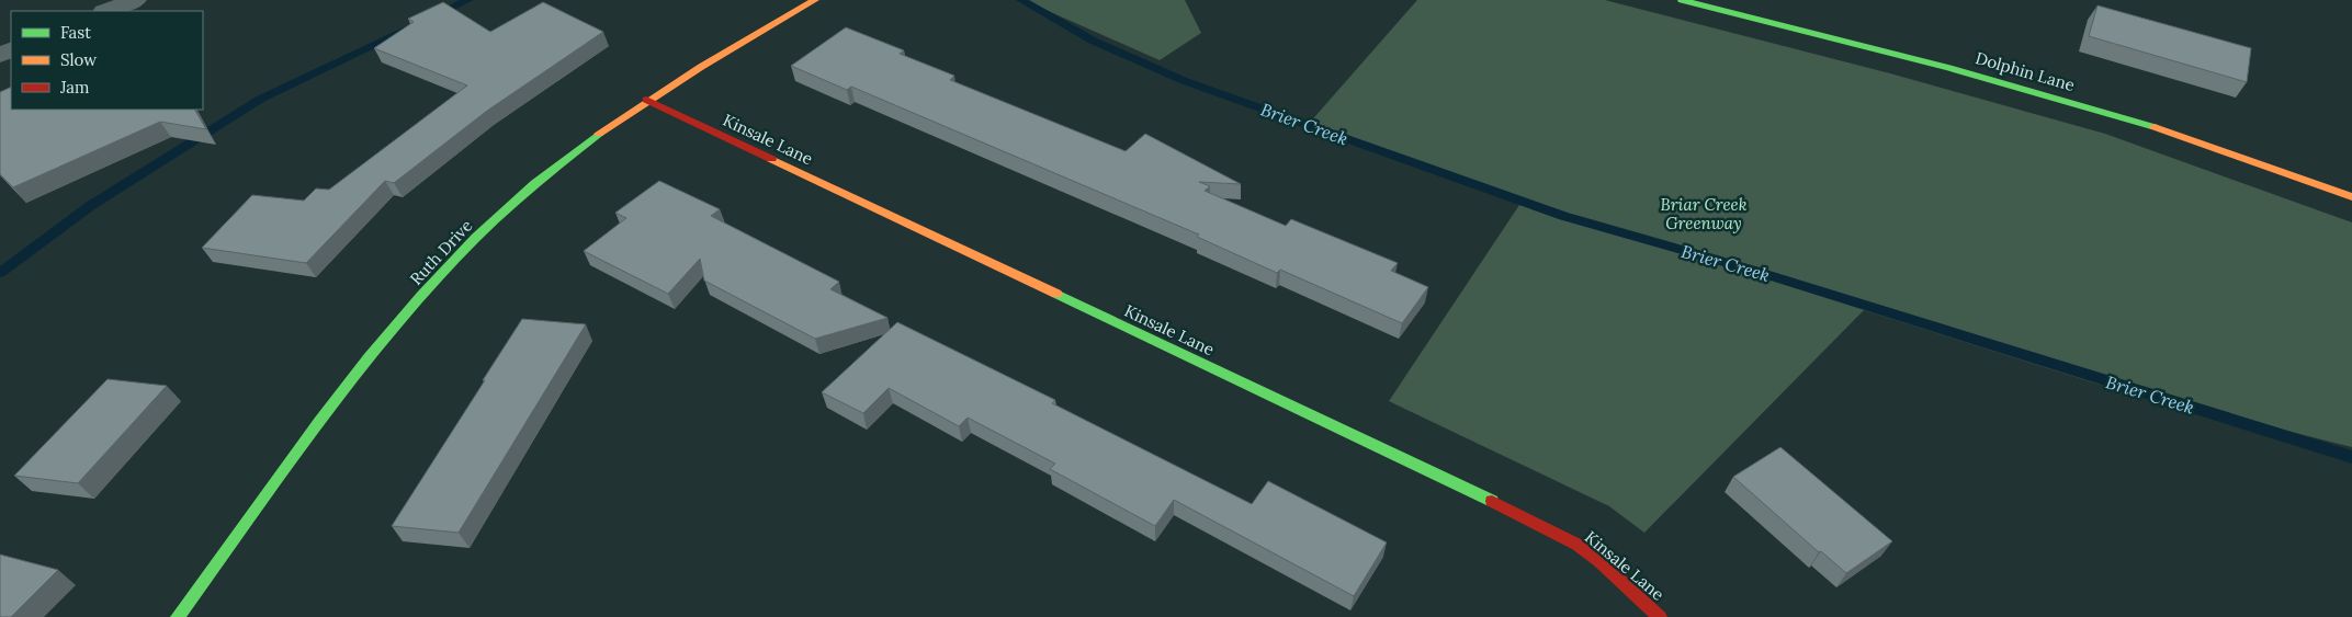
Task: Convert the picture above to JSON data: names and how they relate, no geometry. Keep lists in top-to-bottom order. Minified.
{"streets":{"street":["Dolphin Lane","Kinsale Lane","Ruth Drive"]},"crossings":[["Kinsale Lane","Ruth Drive"]],"water":["Brier Creek"],"parks":["Briar Creek Greenway"],"legend":["Fast","Slow","Jam"]}
